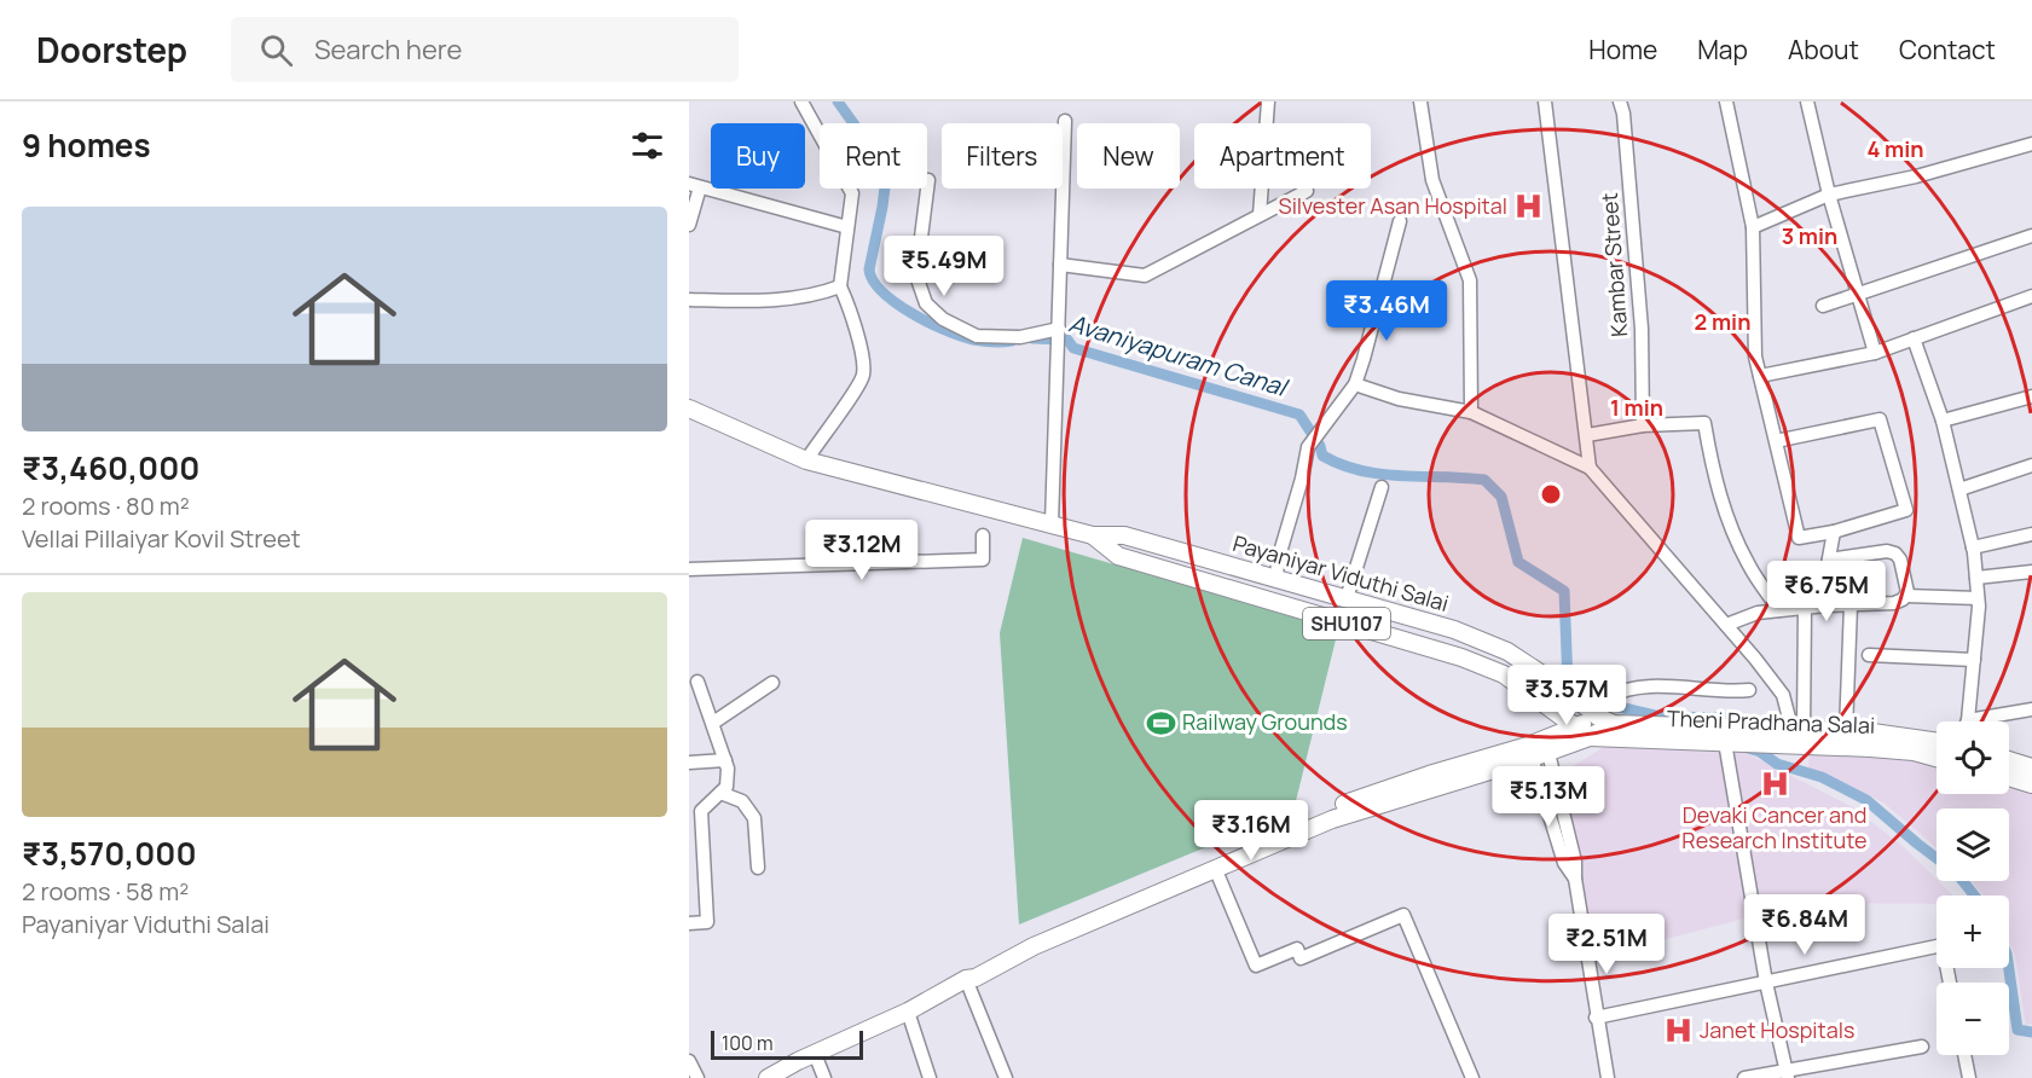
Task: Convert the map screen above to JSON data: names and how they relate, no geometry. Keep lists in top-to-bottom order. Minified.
{"streets":{"main road":["Payaniyar Viduthi Salai","SHU107","Theni Pradhana Salai"],"street":["Kambar Street"]},"crossings":[["Payaniyar Viduthi Salai","Theni Pradhana Salai"]],"water":["Avaniyapuram Canal"],"places":{"hospital":["Silvester Asan Hospital","Devaki Cancer and Research Institute","Janet Hospitals"],"sports":["Railway Grounds"]},"scale_bar":"100 m","page":{"header":"Doorstep","search":"Search here","nav":["Home","Map","About","Contact"],"heading":"9 homes","chip":["Buy","Rent","Filters","New","Apartment"],"list":[{"name":"₹3,460,000","note":"2 rooms · 80 m² · Vellai Pillaiyar Kovil Street"},{"name":"₹3,570,000","note":"2 rooms · 58 m² · Payaniyar Viduthi Salai"}],"price":["₹5.49M","₹3.46M","₹3.12M","₹6.75M","₹3.57M","₹5.13M","₹3.16M","₹6.84M","₹2.51M"],"map_buttons":["+","−"],"scale":"100 m"},"rings":["4 min","3 min","2 min","1 min"]}
